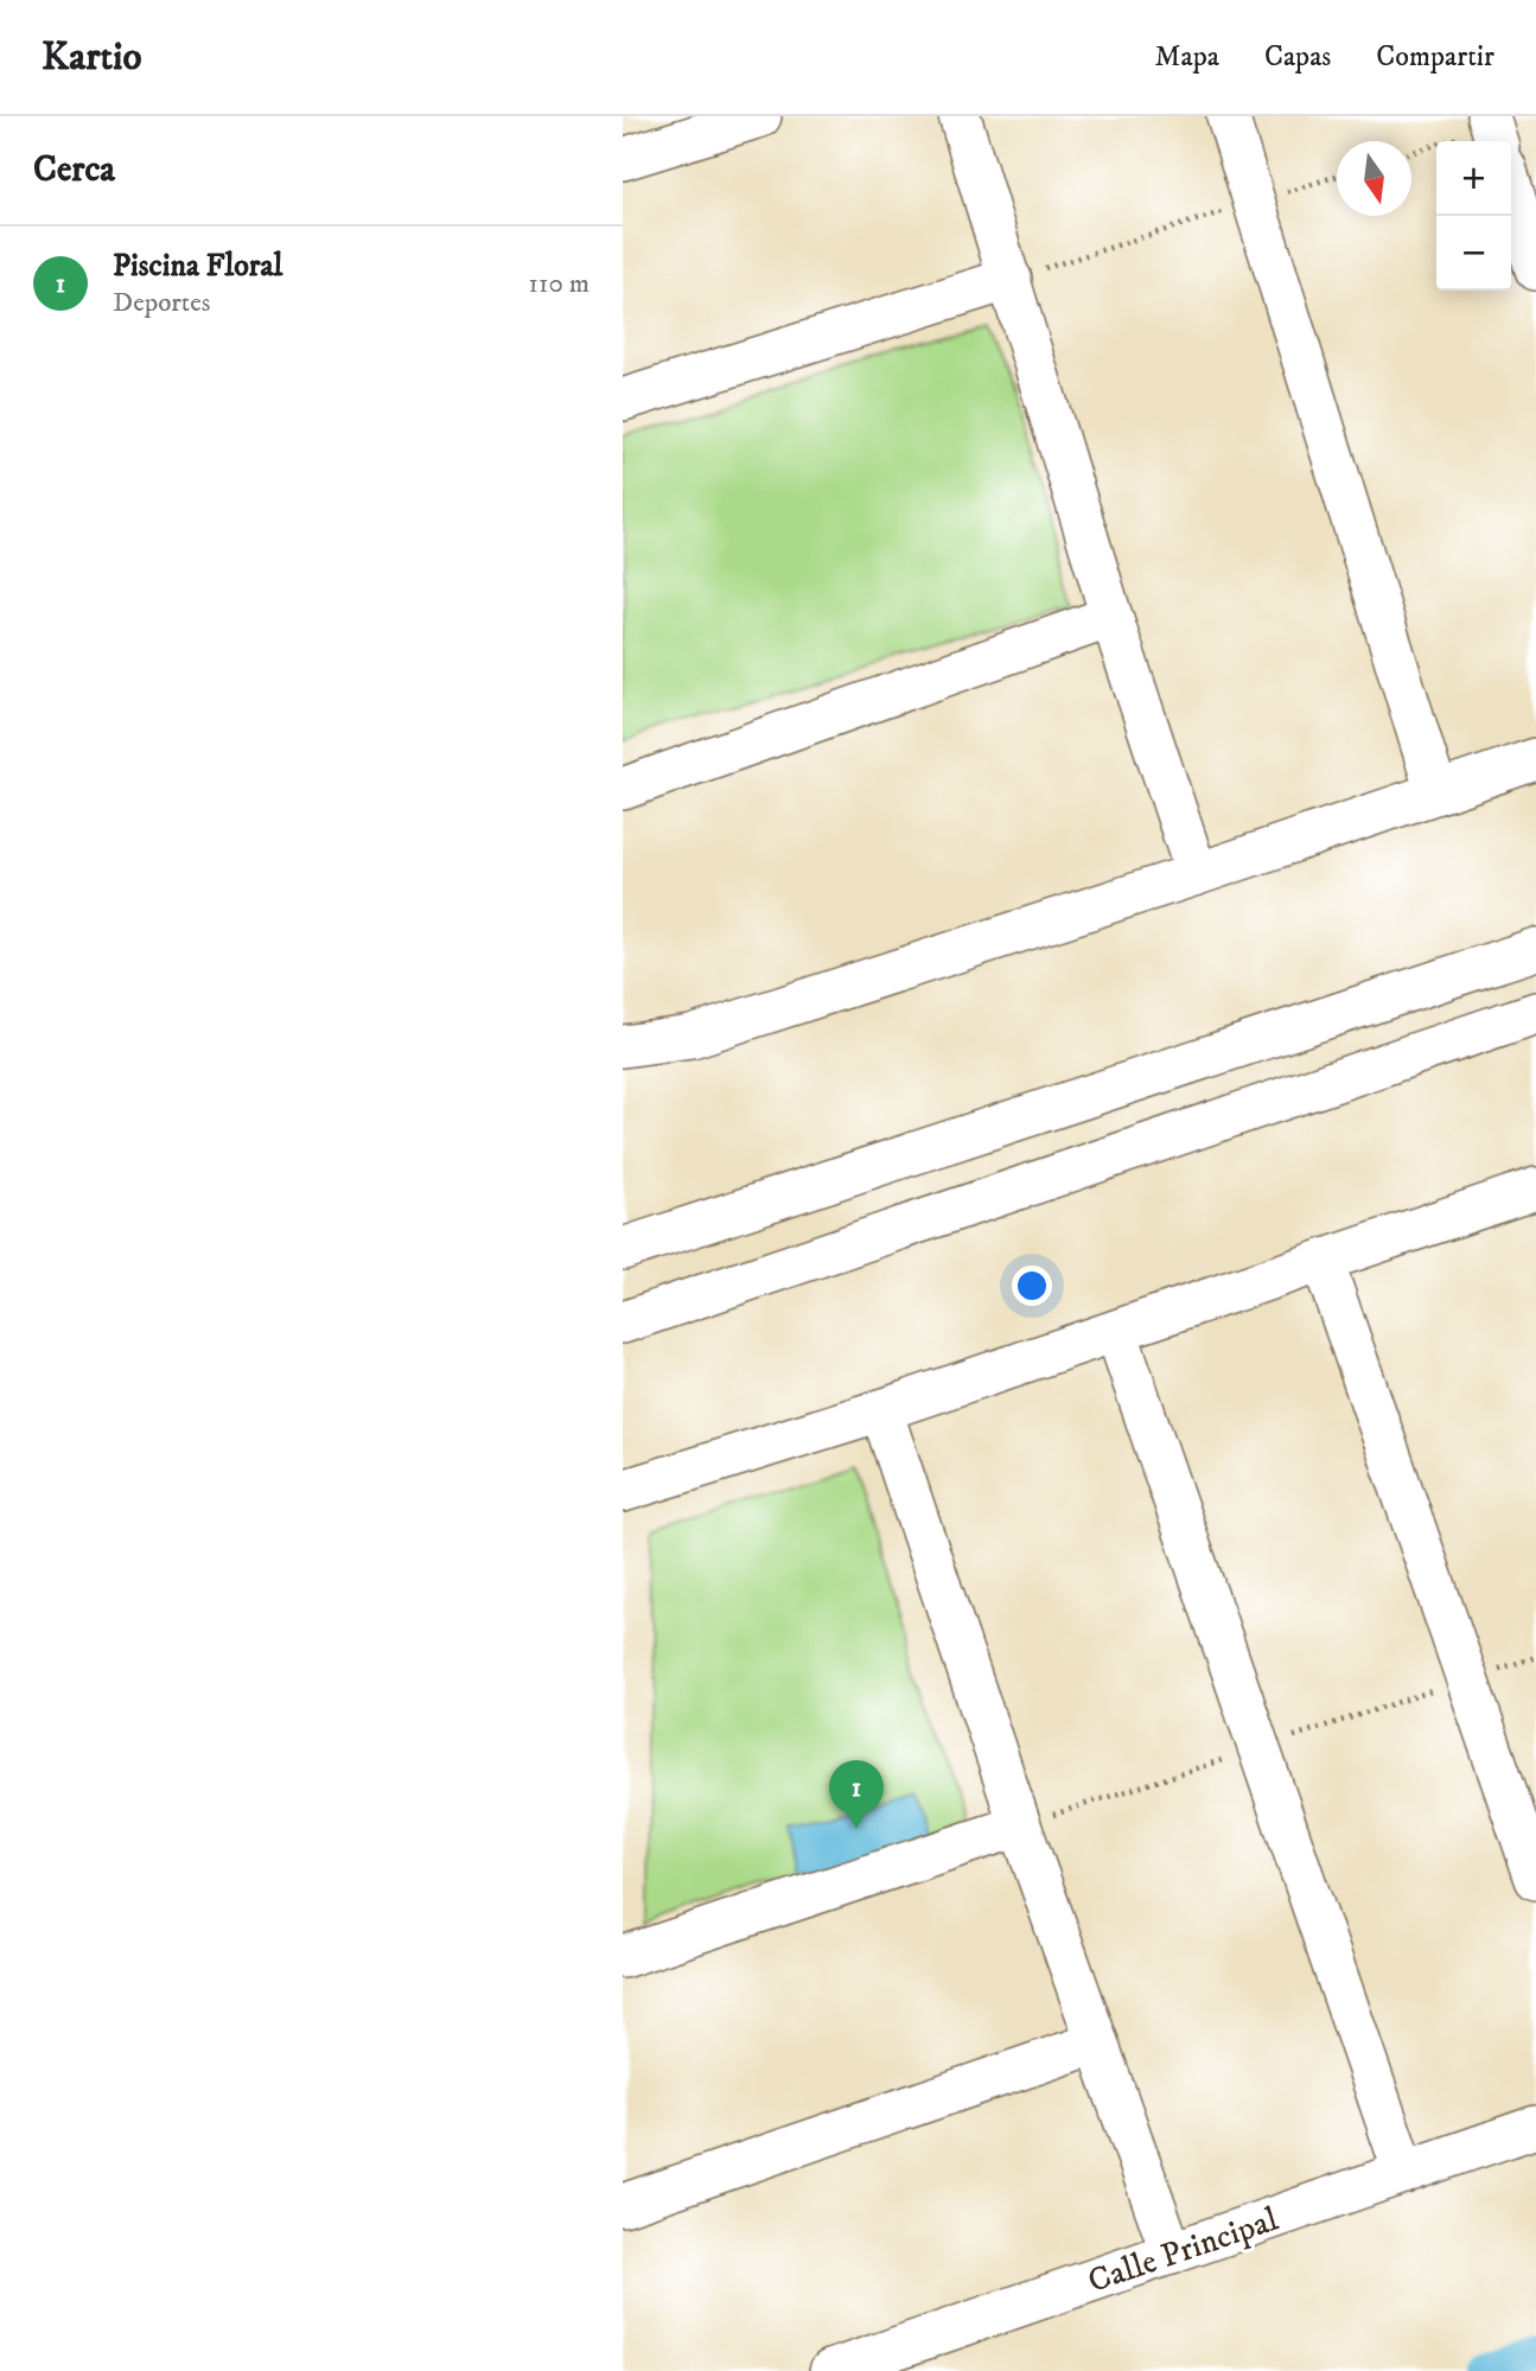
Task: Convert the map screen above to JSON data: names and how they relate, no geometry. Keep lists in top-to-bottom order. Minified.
{"streets":{"street":["Calle Principal"]},"north":"bottom","page":{"header":"Kartio","nav":["Mapa","Capas","Compartir"],"heading":"Cerca","map_buttons":["+","−"],"list":[{"mark":"1","name":"Piscina Floral","note":"Deportes","value":"110 m"}],"pins":"1"}}
